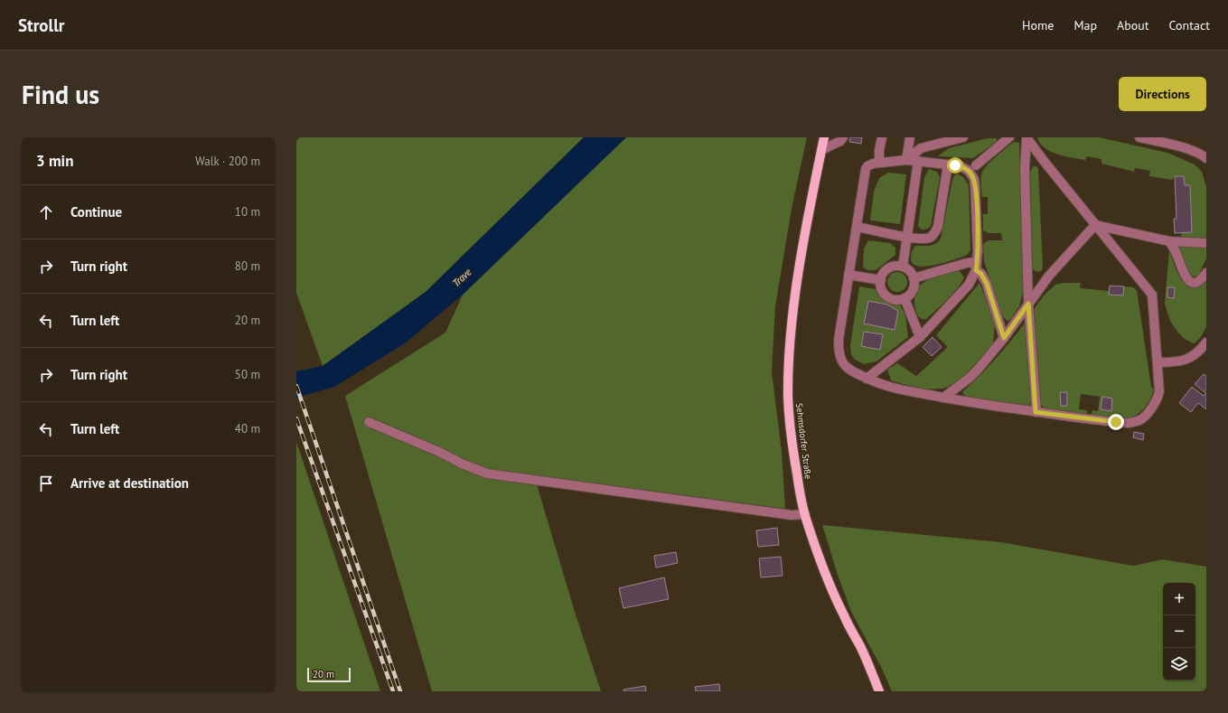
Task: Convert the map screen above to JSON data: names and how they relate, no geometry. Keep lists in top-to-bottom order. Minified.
{"streets":{"main road":["Sehmsdorfer Straße"]},"water":["Trave"],"scale_bar":"20 m","page":{"header":"Strollr","nav":["Home","Map","About","Contact"],"buttons":"Directions","title":"Find us","heading":["3 min","Walk · 200 m"],"list":[["Continue","10 m"],["Turn right","80 m"],["Turn left","20 m"],["Turn right","50 m"],["Turn left","40 m"],"Arrive at destination"],"map_buttons":["+","−"],"scale":"20 m"}}
